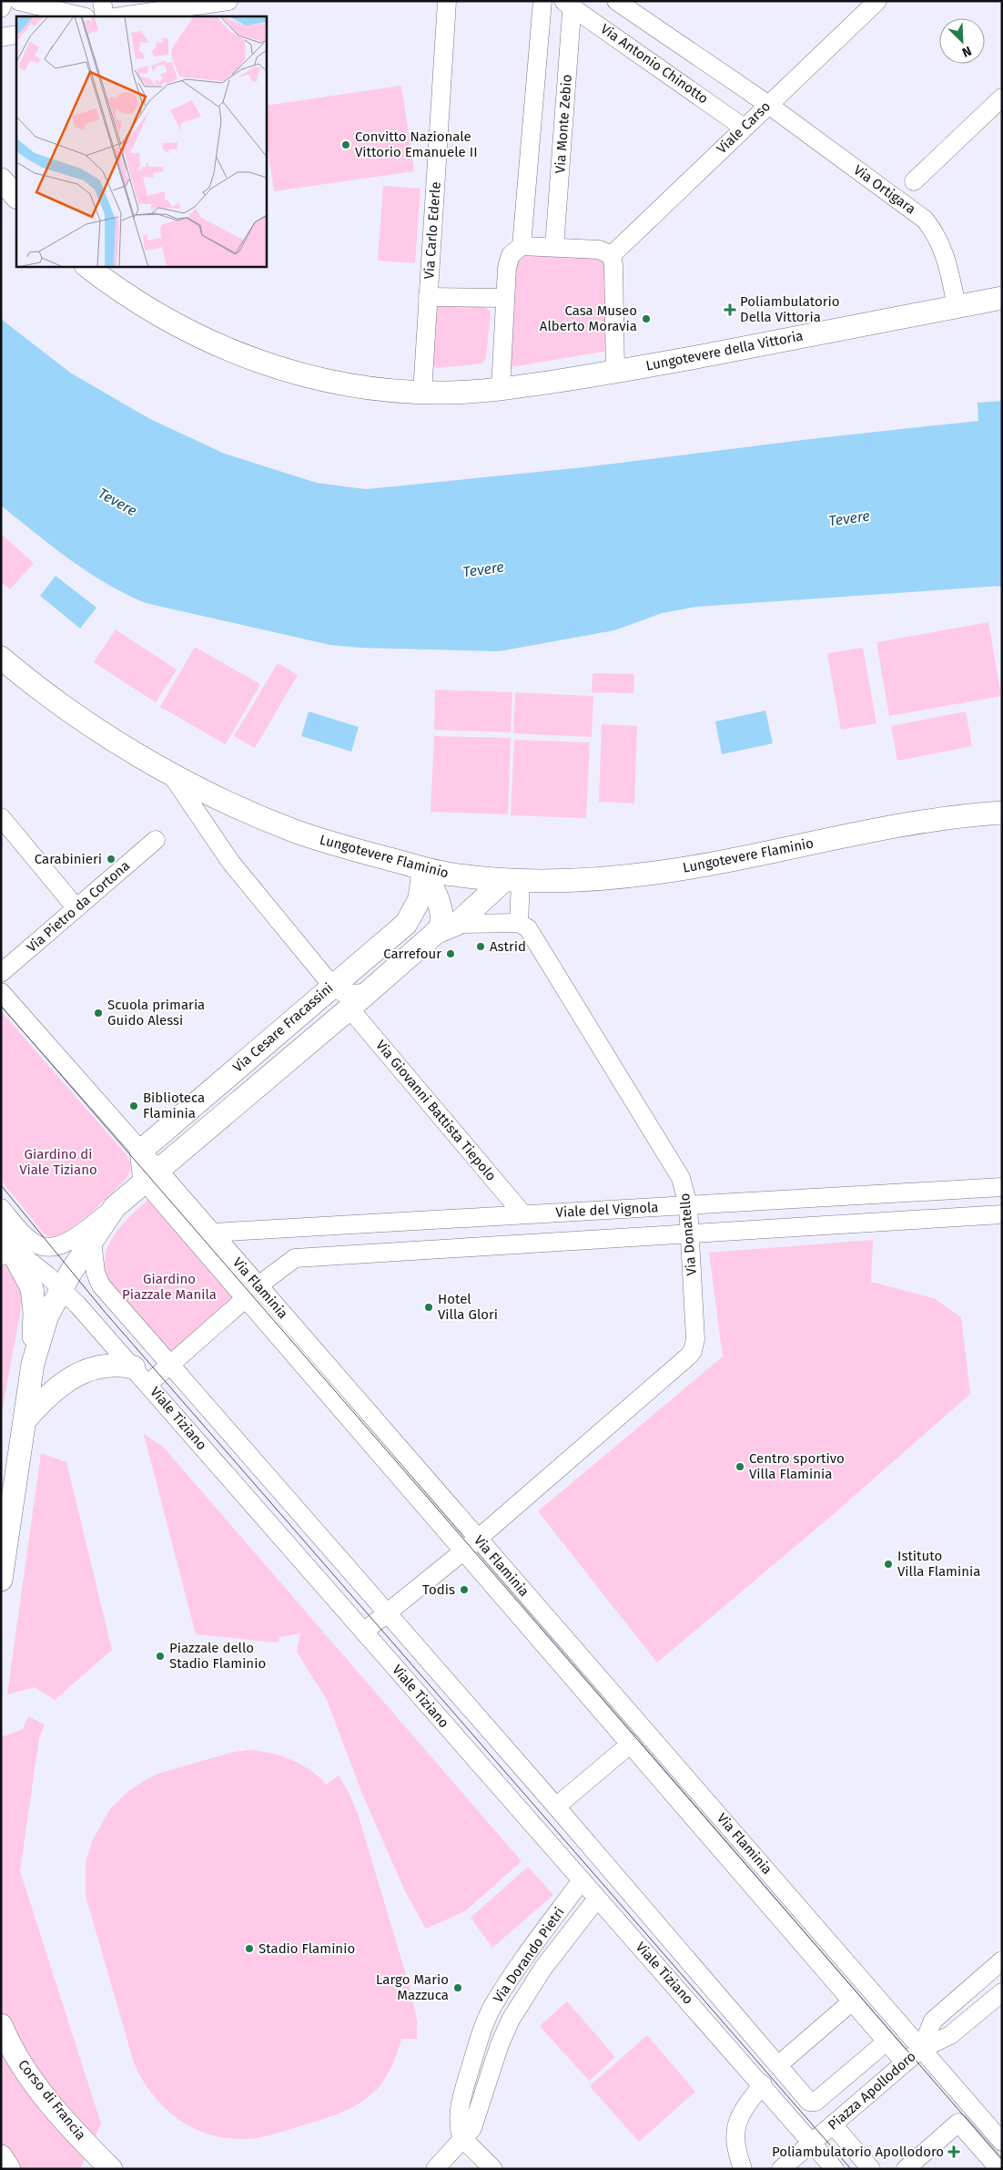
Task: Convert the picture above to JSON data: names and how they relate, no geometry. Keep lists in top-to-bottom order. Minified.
{"streets":{"main road":["Lungotevere della Vittoria","Lungotevere Flaminio","Via Cesare Fracassini","Corso di Francia"],"street":["Via Antonio Chinotto","Via Monte Zebio","Viale Carso","Via Ortigara","Via Carlo Ederle","Via Pietro da Cortona","Via Giovanni Battista Tiepolo","Viale del Vignola","Via Donatello","Via Flaminia","Viale Tiziano","Via Dorando Pietri","Piazza Apollodoro"]},"crossings":[["Via Antonio Chinotto","Via Monte Zebio"],["Via Antonio Chinotto","Viale Carso"],["Viale Carso","Via Ortigara"],["Via Ortigara","Lungotevere della Vittoria"],["Via Carlo Ederle","Lungotevere della Vittoria"],["Lungotevere Flaminio","Via Cesare Fracassini"],["Via Cesare Fracassini","Via Giovanni Battista Tiepolo"],["Via Cesare Fracassini","Via Flaminia"],["Via Cesare Fracassini","Viale Tiziano"],["Via Giovanni Battista Tiepolo","Viale del Vignola"],["Viale del Vignola","Via Donatello"],["Viale del Vignola","Via Flaminia"],["Via Donatello","Via Flaminia"],["Via Flaminia","Viale Tiziano"],["Via Flaminia","Piazza Apollodoro"],["Viale Tiziano","Via Dorando Pietri"],["Viale Tiziano","Piazza Apollodoro"]],"water":["Tevere"],"parks":["Giardino di Viale Tiziano","Giardino Piazzale Manila"],"places":{"other":["Convitto Nazionale Vittorio Emanuele II","Casa Museo Alberto Moravia","Carabinieri","Astrid","Carrefour","Scuola primaria Guido Alessi","Biblioteca Flaminia","Hotel Villa Glori","Centro sportivo Villa Flaminia","Istituto Villa Flaminia","Todis","Piazzale dello Stadio Flaminio","Stadio Flaminio","Largo Mario Mazzuca"],"health":["Poliambulatorio Della Vittoria","Poliambulatorio Apollodoro"]},"north":"bottom right"}
